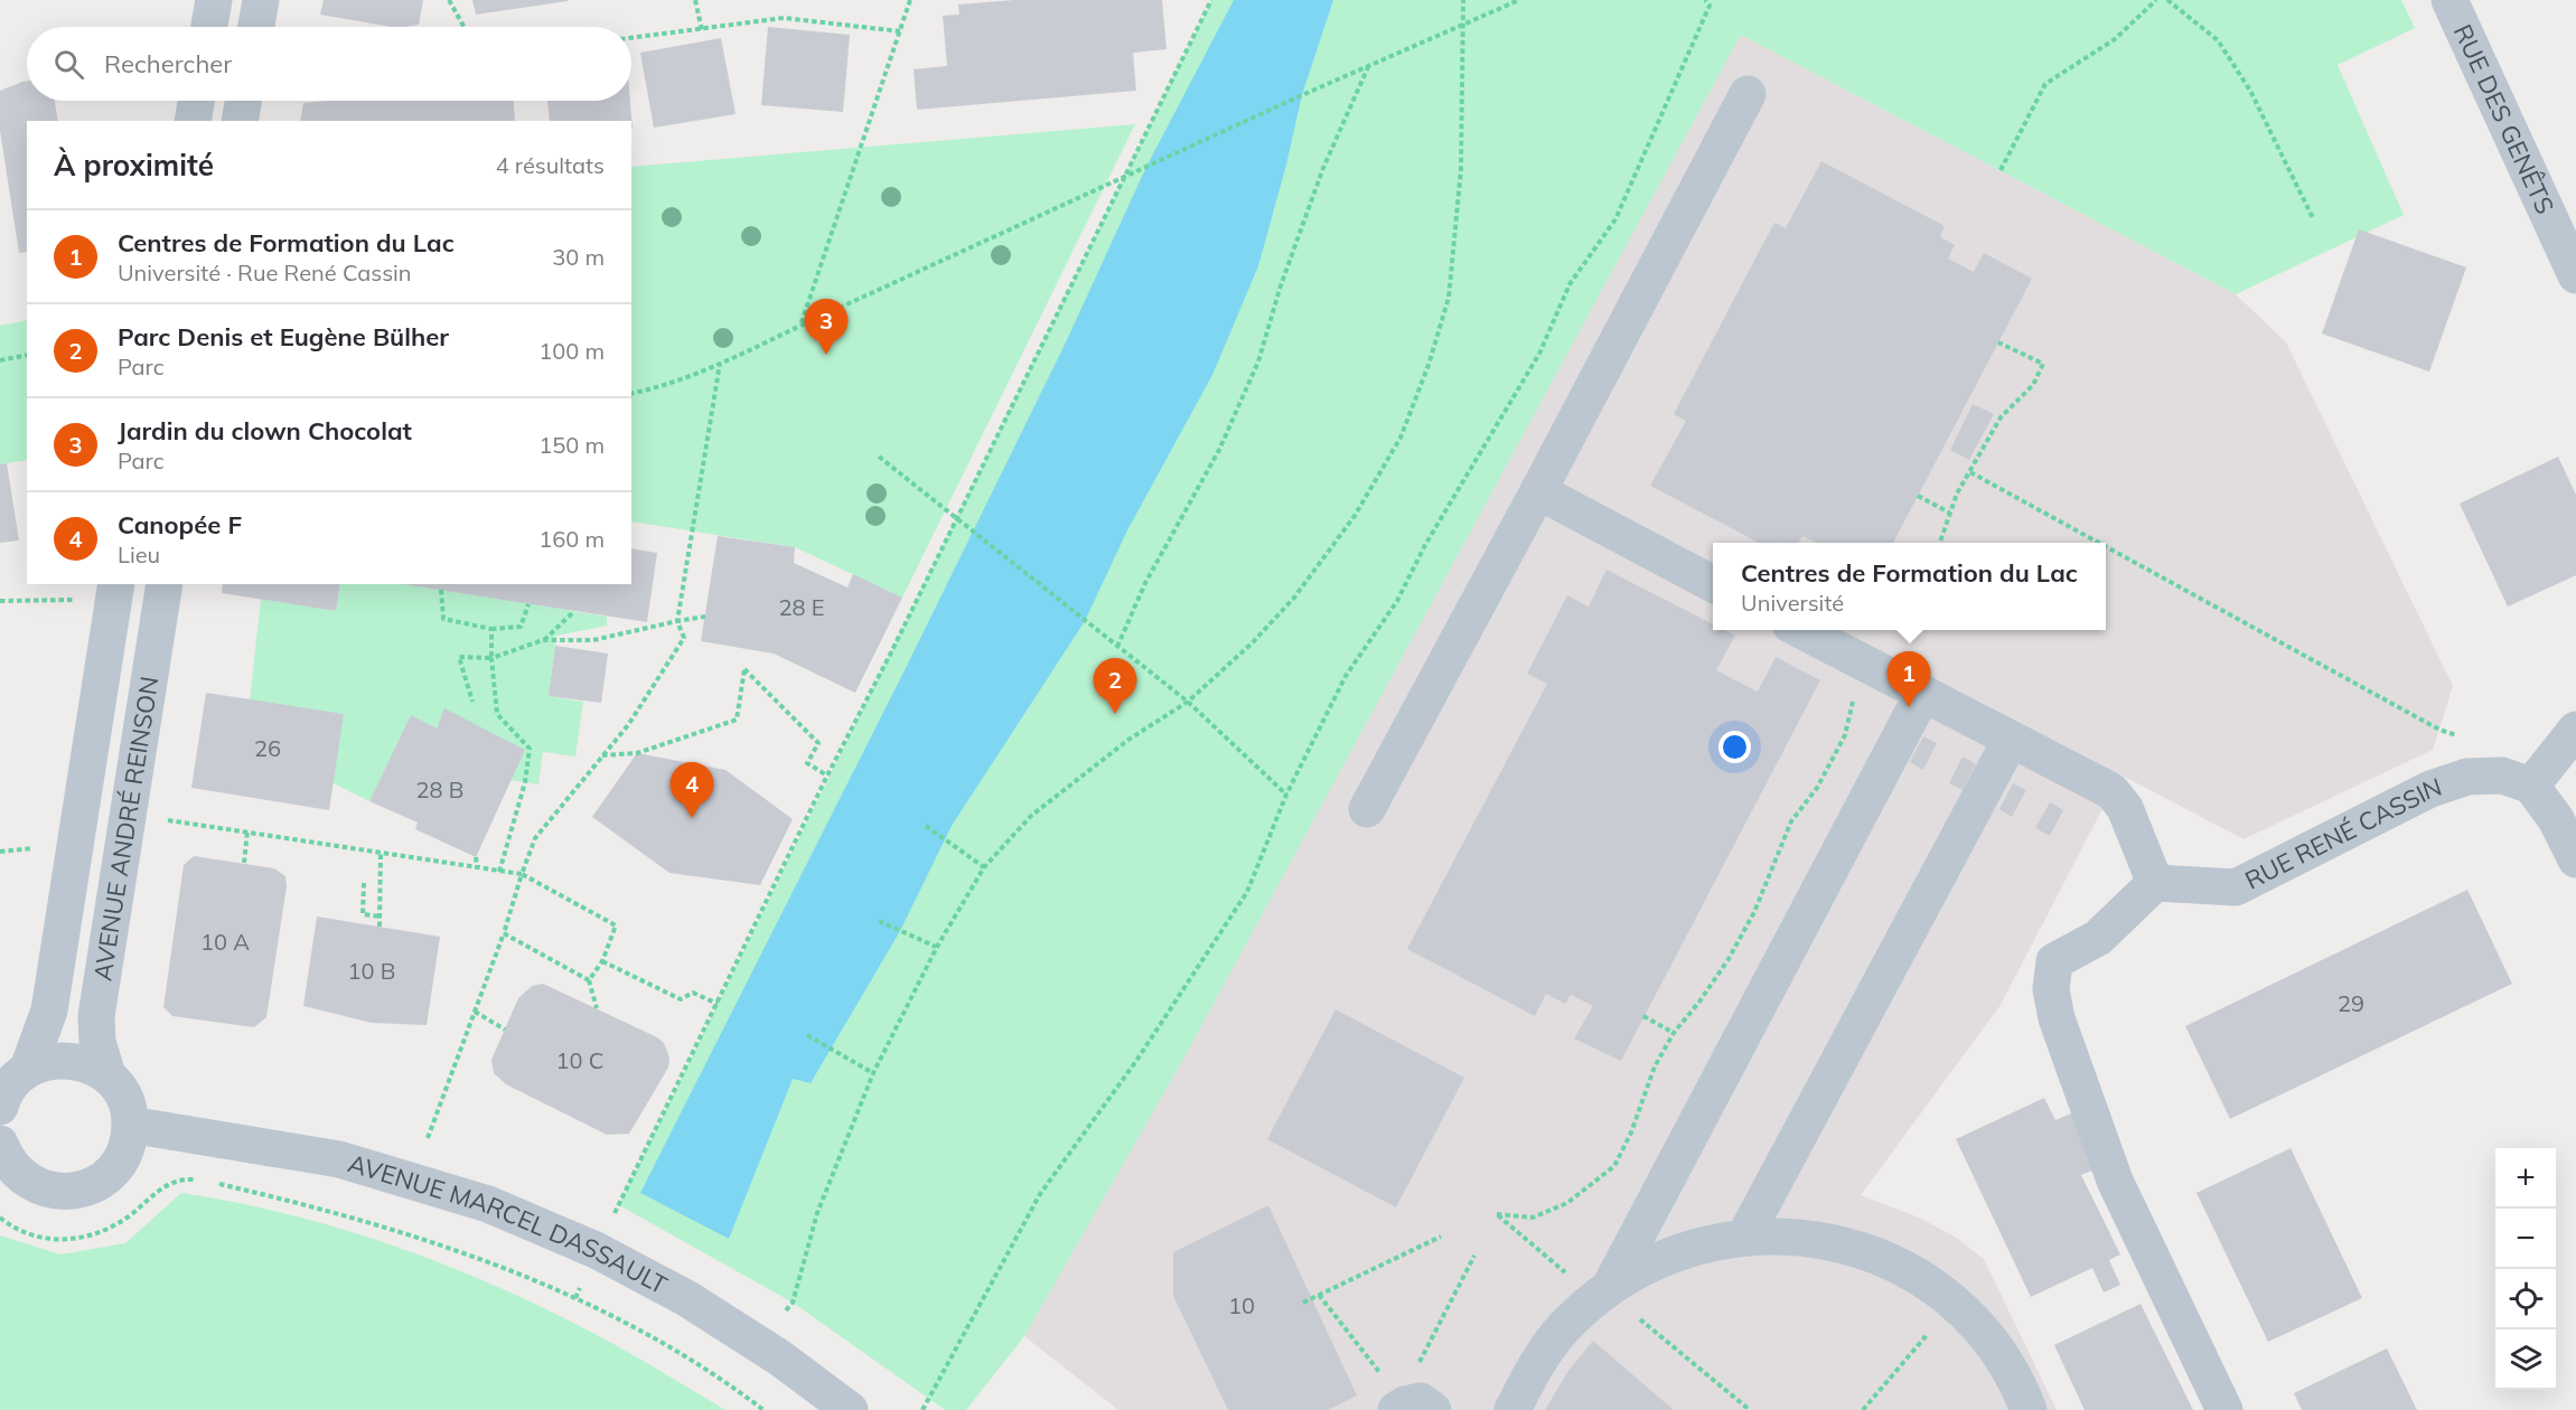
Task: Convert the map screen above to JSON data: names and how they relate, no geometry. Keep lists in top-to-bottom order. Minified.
{"streets":{"street":["RUE DES GENÊTS","AVENUE ANDRÉ REINSON","RUE RENÉ CASSIN","AVENUE MARCEL DASSAULT"]},"crossings":[["AVENUE ANDRÉ REINSON","AVENUE MARCEL DASSAULT"]],"house_numbers":["28 E","26","28 B","10 A","10 B","29","10 C","10"],"page":{"search":"Rechercher","heading":["À proximité","4 résultats"],"list":[{"mark":"1","name":"Centres de Formation du Lac","note":"Université · Rue René Cassin","value":"30 m"},{"mark":"2","name":"Parc Denis et Eugène Bülher","note":"Parc","value":"100 m"},{"mark":"3","name":"Jardin du clown Chocolat","note":"Parc","value":"150 m"},{"mark":"4","name":"Canopée F","note":"Lieu","value":"160 m"}],"pins":["3","1","2","4"],"popup":["Centres de Formation du Lac","Université"],"map_buttons":["+","−"]}}
